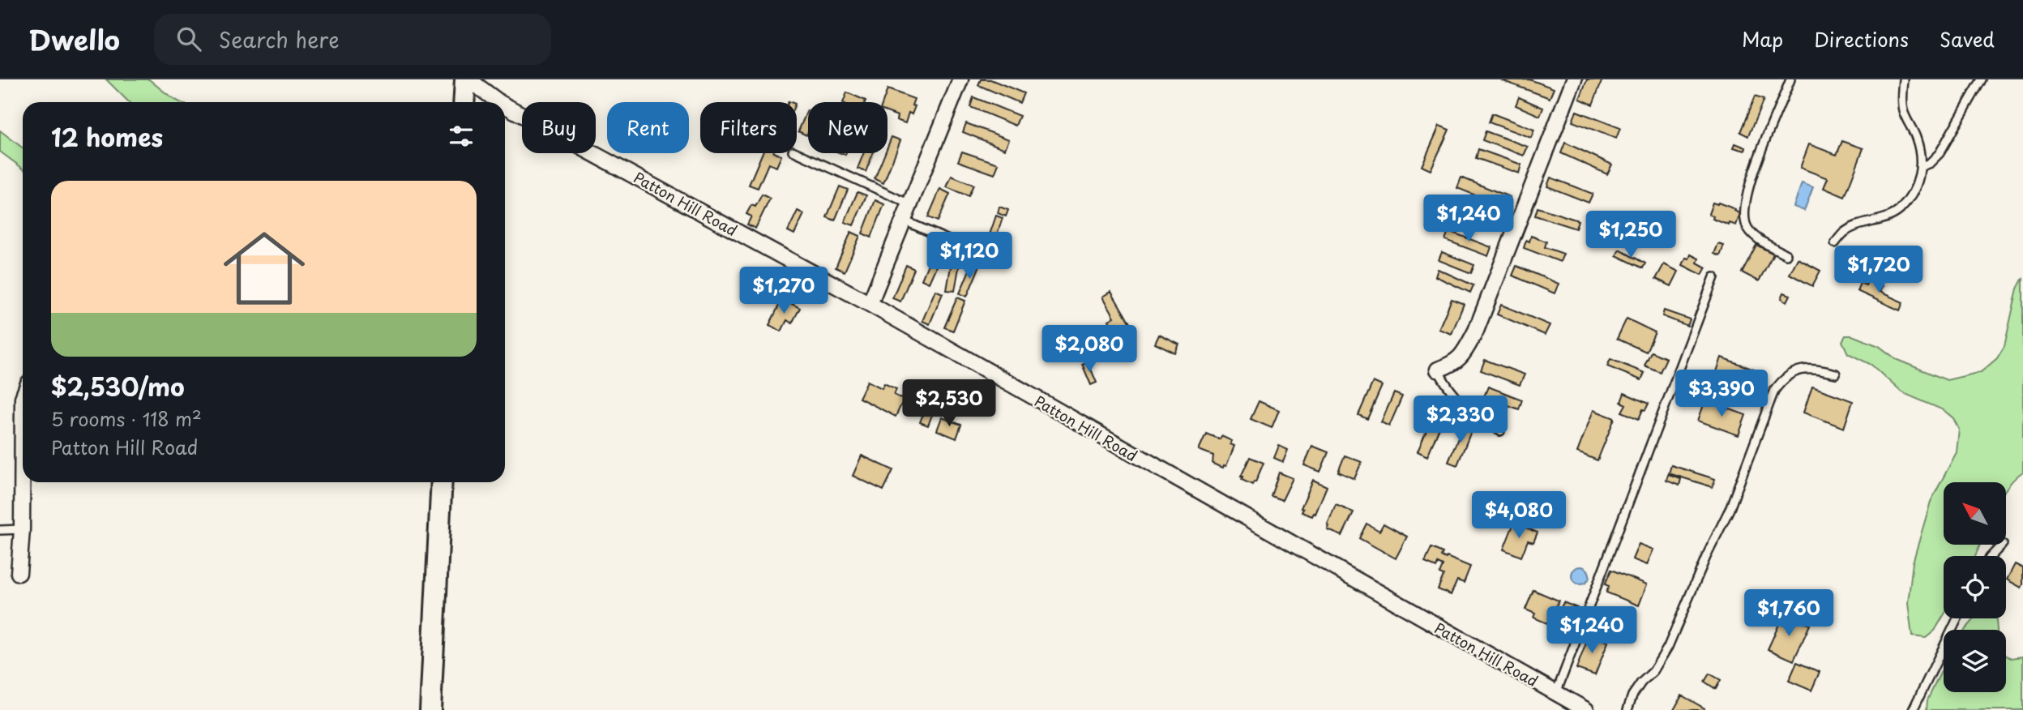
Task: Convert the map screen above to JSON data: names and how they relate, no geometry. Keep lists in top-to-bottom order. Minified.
{"streets":{"street":["Patton Hill Road"]},"north":"top left","page":{"header":"Dwello","search":"Search here","nav":["Map","Directions","Saved"],"chip":["Buy","Rent","Filters","New"],"heading":"12 homes","list":[{"name":"$2,530/mo","note":"5 rooms · 118 m² · Patton Hill Road"}],"price":["$1,240","$1,250","$1,120","$1,720","$1,270","$2,080","$3,390","$2,530","$2,330","$4,080","$1,760","$1,240"]}}
